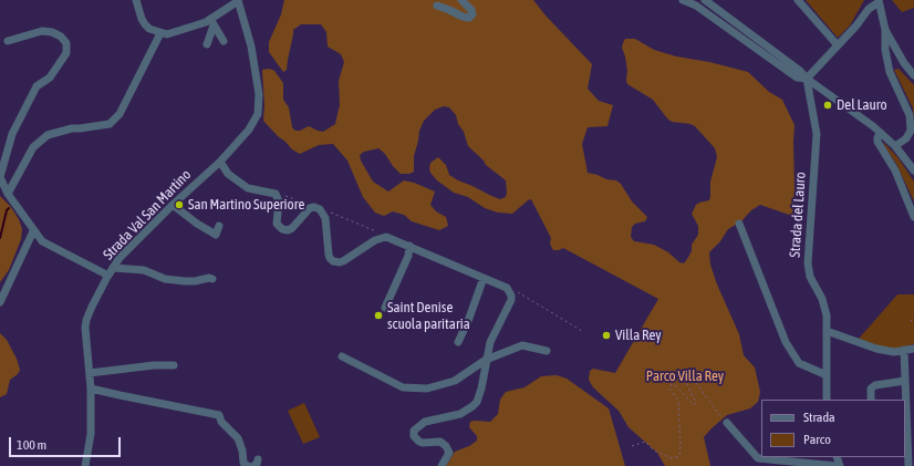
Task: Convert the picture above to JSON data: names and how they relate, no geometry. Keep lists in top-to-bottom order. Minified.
{"streets":{"street":["Strada Val San Martino","Strada del Lauro"]},"parks":["Parco Villa Rey"],"places":["Del Lauro","San Martino Superiore","Saint Denise scuola paritaria","Villa Rey"],"legend":["Strada","Parco"],"scale_bar":"100 m"}
